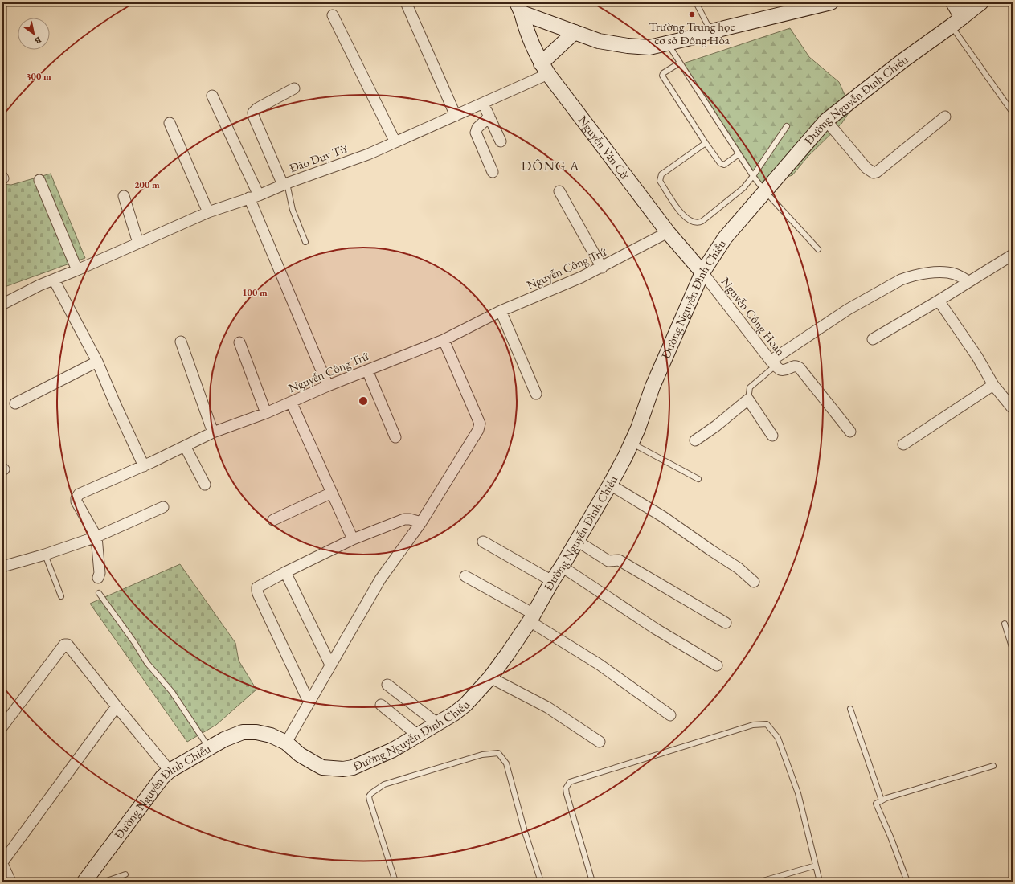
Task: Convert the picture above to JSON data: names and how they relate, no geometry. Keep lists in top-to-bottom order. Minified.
{"streets":{"street":["Đường Nguyễn Đình Chiểu","Nguyễn Văn Cừ","Đào Duy Từ","Nguyễn Công Trứ","Nguyễn Công Hoan"]},"crossings":[["Đường Nguyễn Đình Chiểu","Nguyễn Văn Cừ"],["Đường Nguyễn Đình Chiểu","Nguyễn Công Hoan"],["Nguyễn Văn Cừ","Đào Duy Từ"],["Nguyễn Văn Cừ","Nguyễn Công Trứ"],["Nguyễn Văn Cừ","Nguyễn Công Hoan"]],"districts":["ĐÔNG A"],"places":["Trường Trung học cơ sở Đông Hòa"],"north":"bottom right","rings":["300 m","200 m","100 m"]}
